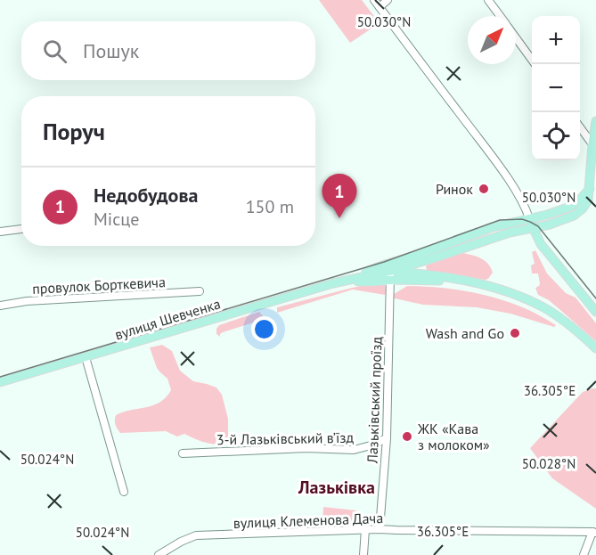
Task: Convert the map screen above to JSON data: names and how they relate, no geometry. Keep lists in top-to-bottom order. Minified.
{"streets":{"main road":["вулиця Шевченка"],"street":["провулок Борткевича","Лазьківський проїзд","3-й Лазьківський в’їзд","вулиця Клеменова Дача"]},"crossings":[["вулиця Шевченка","Лазьківський проїзд"],["Лазьківський проїзд","3-й Лазьківський в’їзд"],["Лазьківський проїзд","вулиця Клеменова Дача"]],"districts":["Лазьківка"],"places":["Ринок","Wash and Go","ЖК «Кава з молоком»"],"north":"top right","page":{"map_buttons":["+","−"],"search":"Пошук","heading":"Поруч","list":[{"mark":"1","name":"Недобудова","note":"Місце","value":"150 m"}],"pins":"1"},"coordinates":["50.030°N","36.305°E","50.024°N","50.028°N"]}
